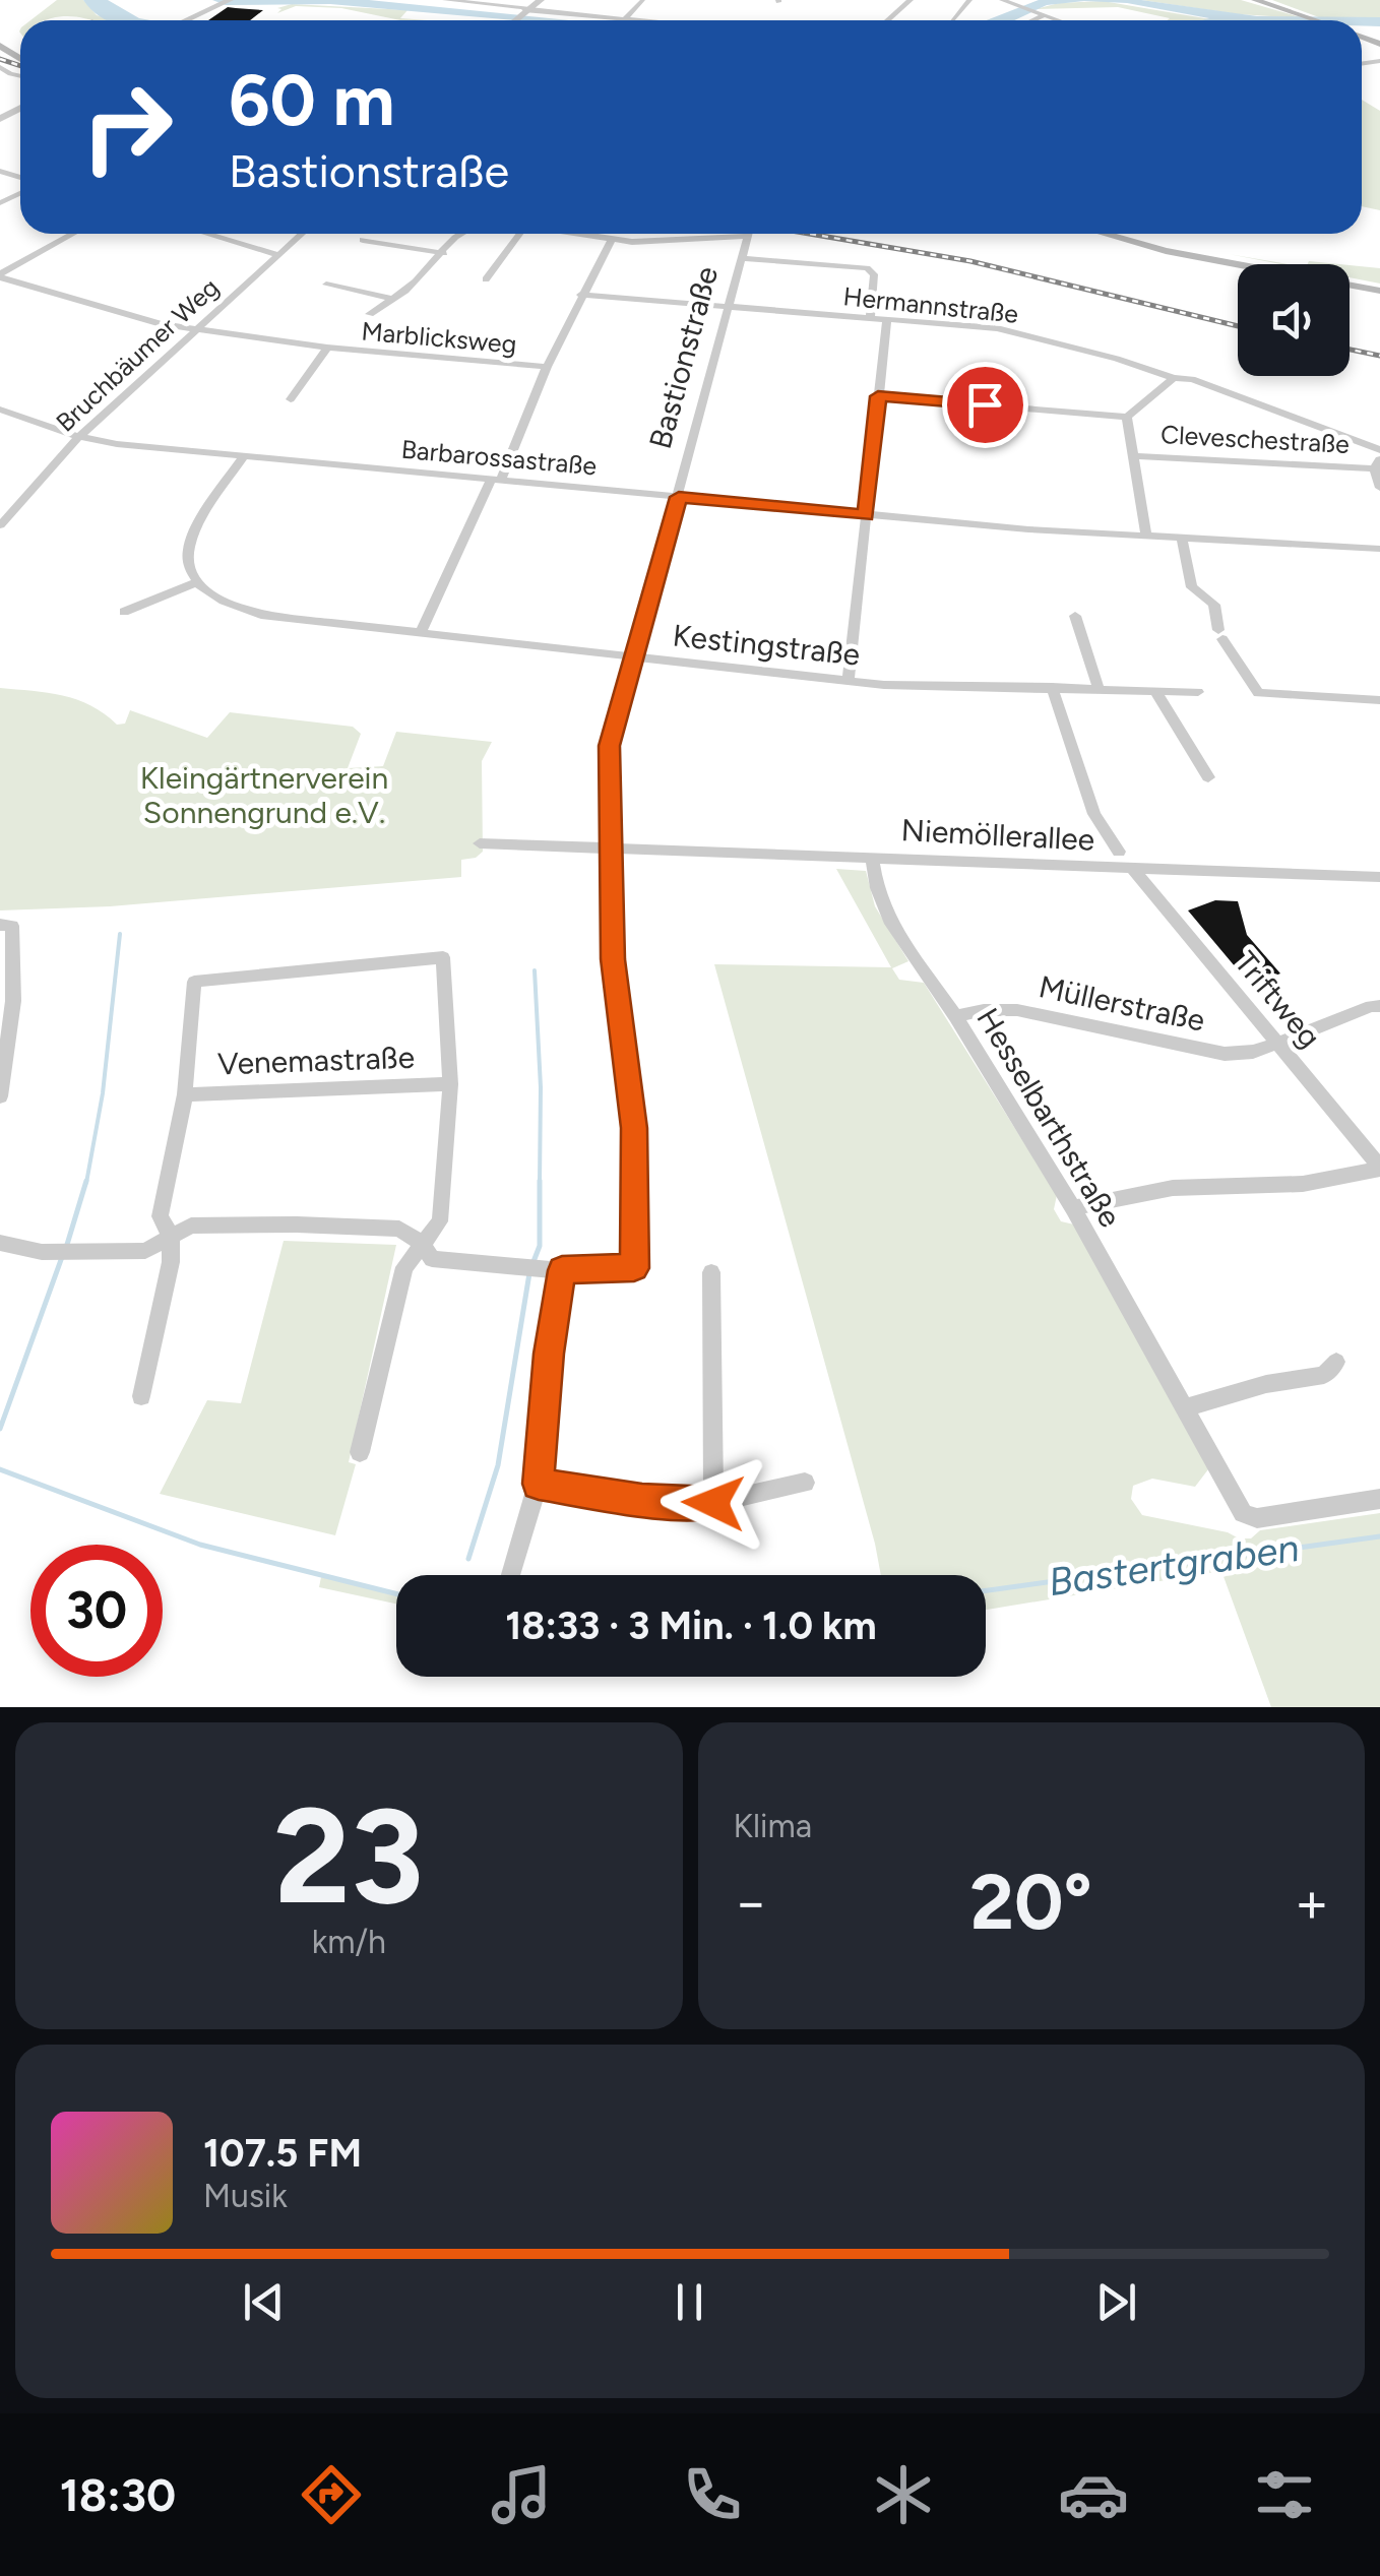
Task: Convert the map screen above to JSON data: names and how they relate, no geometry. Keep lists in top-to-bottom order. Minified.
{"streets":{"street":["Hermannstraße","Marblicksweg","Bruchbäumer Weg","Bastionstraße","Cleveschestraße","Barbarossastraße","Kestingstraße","Niemöllerallee","Triftweg","Müllerstraße","Venemastraße","Hesselbarthstraße"]},"crossings":[["Hermannstraße","Bastionstraße"],["Marblicksweg","Bruchbäumer Weg"],["Bruchbäumer Weg","Barbarossastraße"],["Bastionstraße","Barbarossastraße"],["Bastionstraße","Kestingstraße"],["Bastionstraße","Niemöllerallee"],["Niemöllerallee","Triftweg"],["Niemöllerallee","Hesselbarthstraße"],["Triftweg","Müllerstraße"],["Müllerstraße","Hesselbarthstraße"]],"water":["Bastertgraben"],"parks":["Kleingärtnerverein Sonnengrund e.V."],"page":{"turn":["60 m","Bastionstraße"],"limit":"30","trip":"18:33 · 3 Min. · 1.0 km","tile":[["23","km/h"],"Klima"],"heat":["−","20°","+"],"song":["107.5 FM","Musik"],"tabs":"18:30"}}
